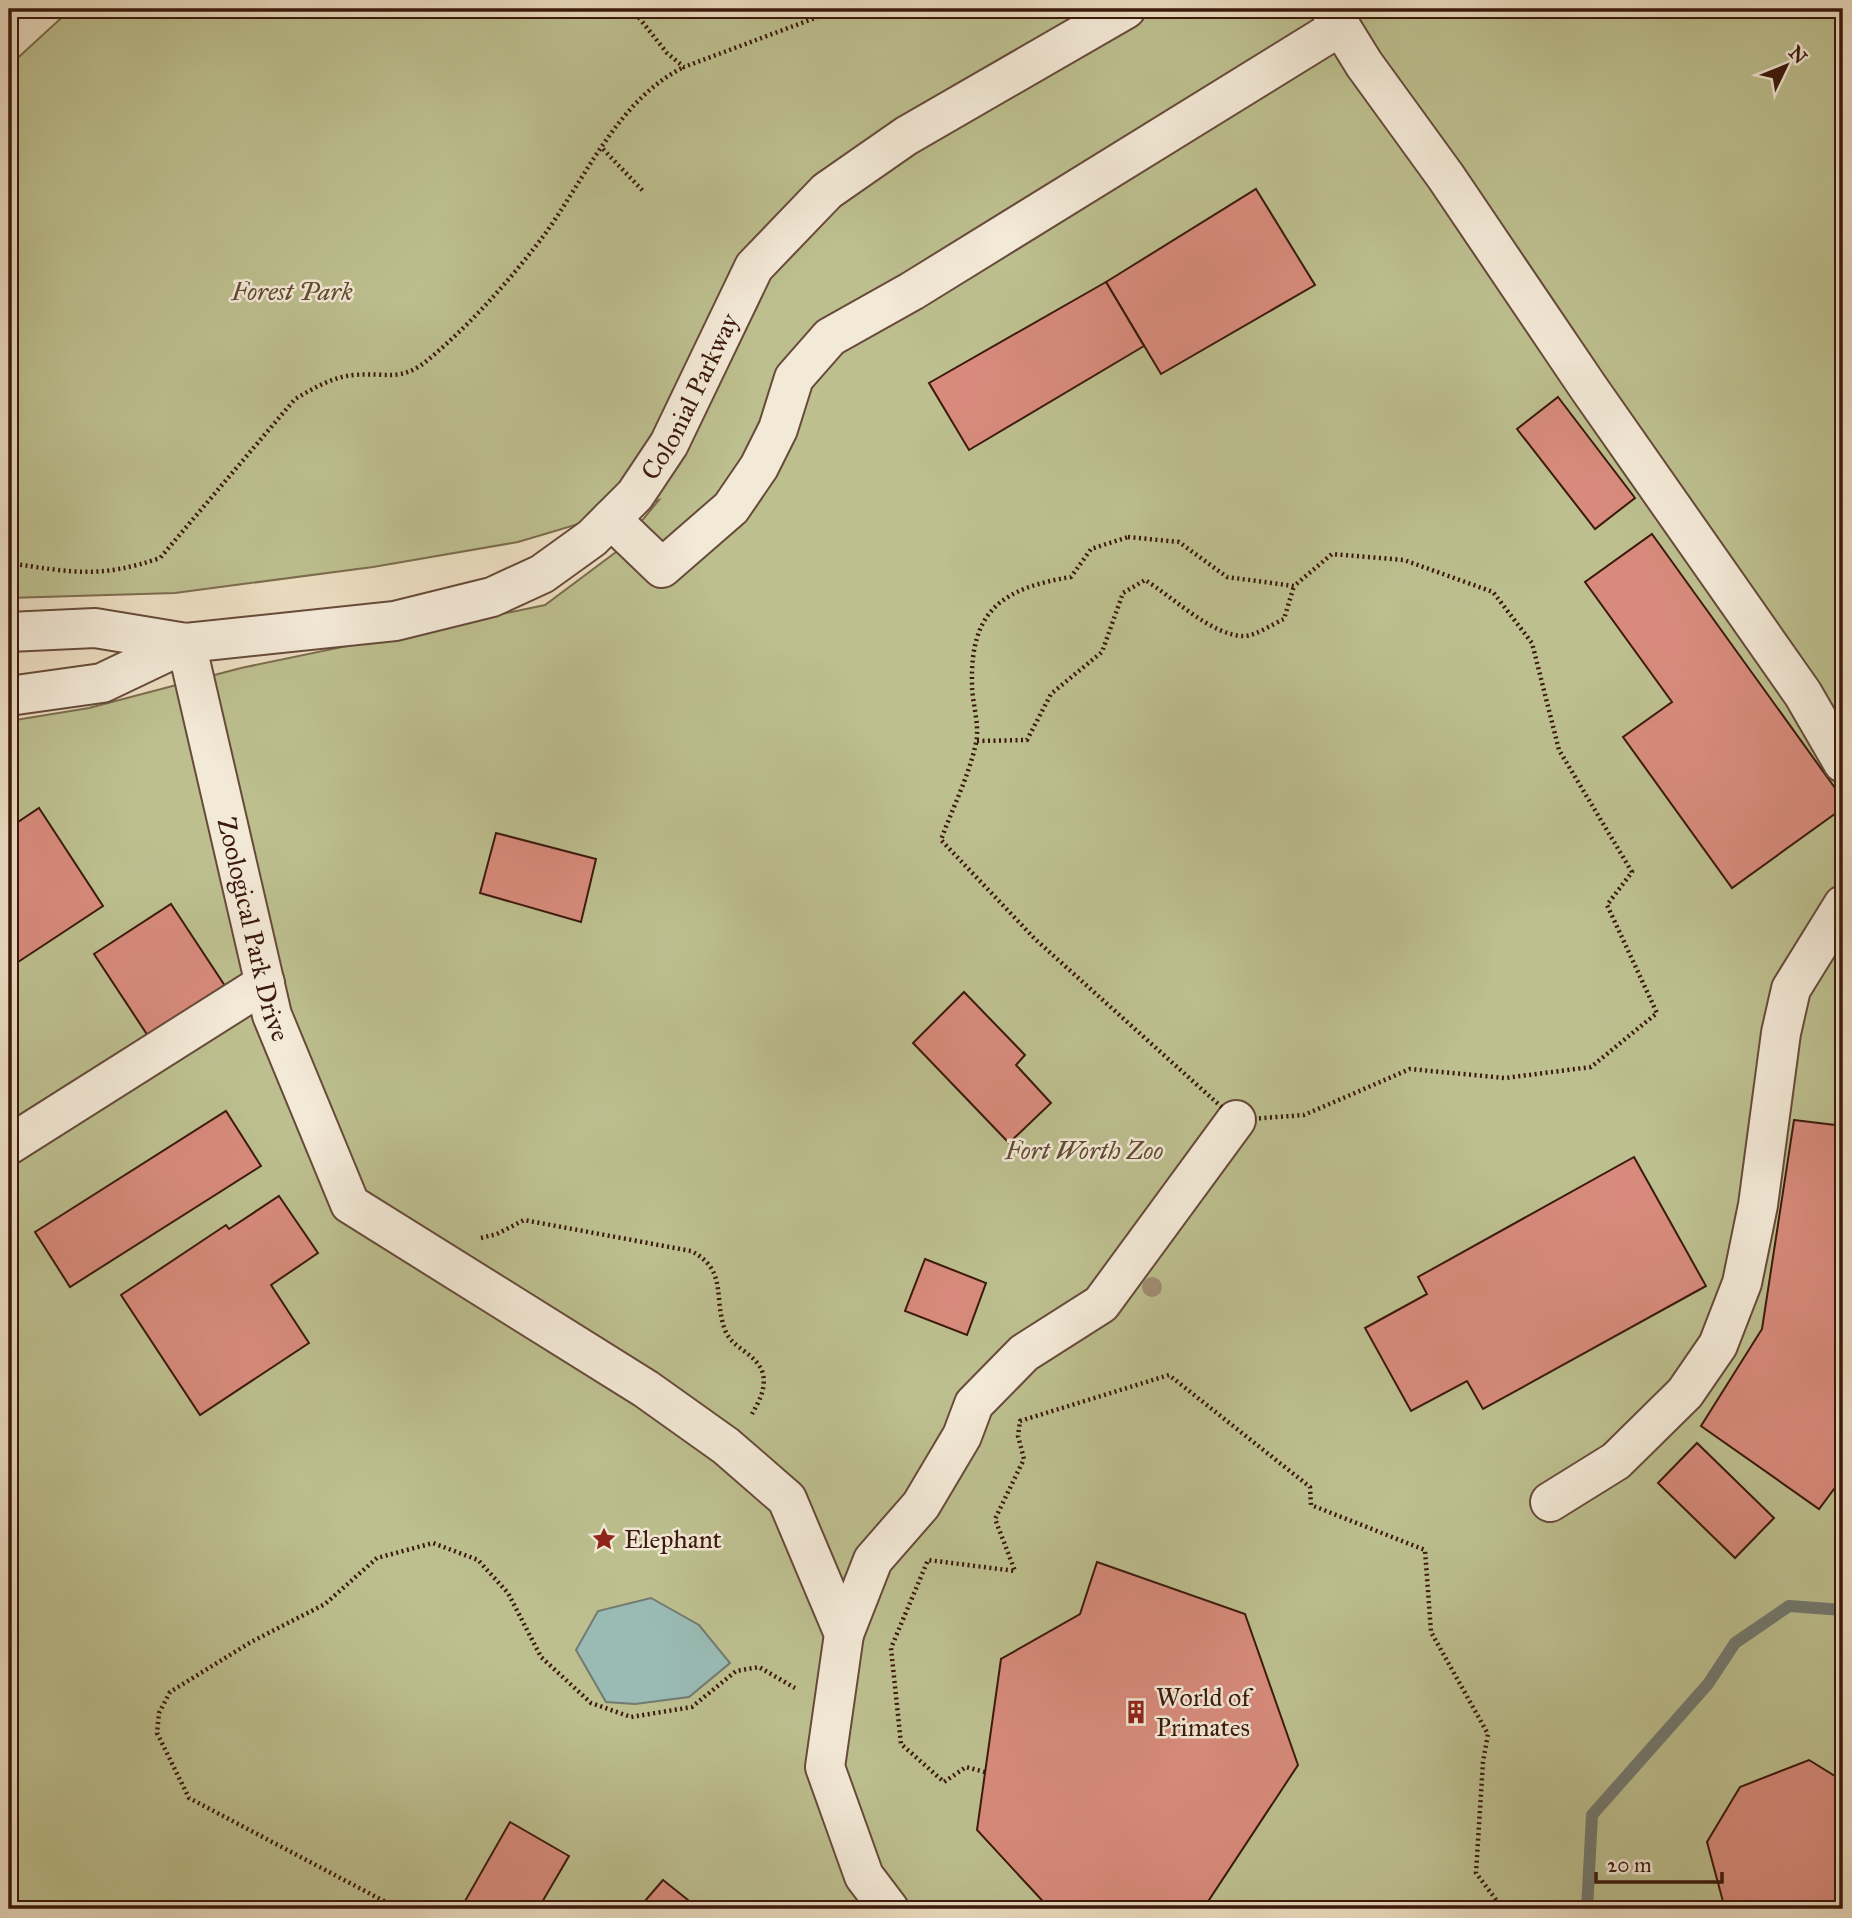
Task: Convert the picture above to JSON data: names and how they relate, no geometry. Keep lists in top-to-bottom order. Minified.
{"streets":{"street":["Colonial Parkway","Zoological Park Drive"]},"crossings":[["Colonial Parkway","Zoological Park Drive"]],"parks":["Forest Park","Fort Worth Zoo"],"places":{"place":["Elephant"],"building":["World of Primates"]},"scale_bar":"20 m","north":"top right"}
